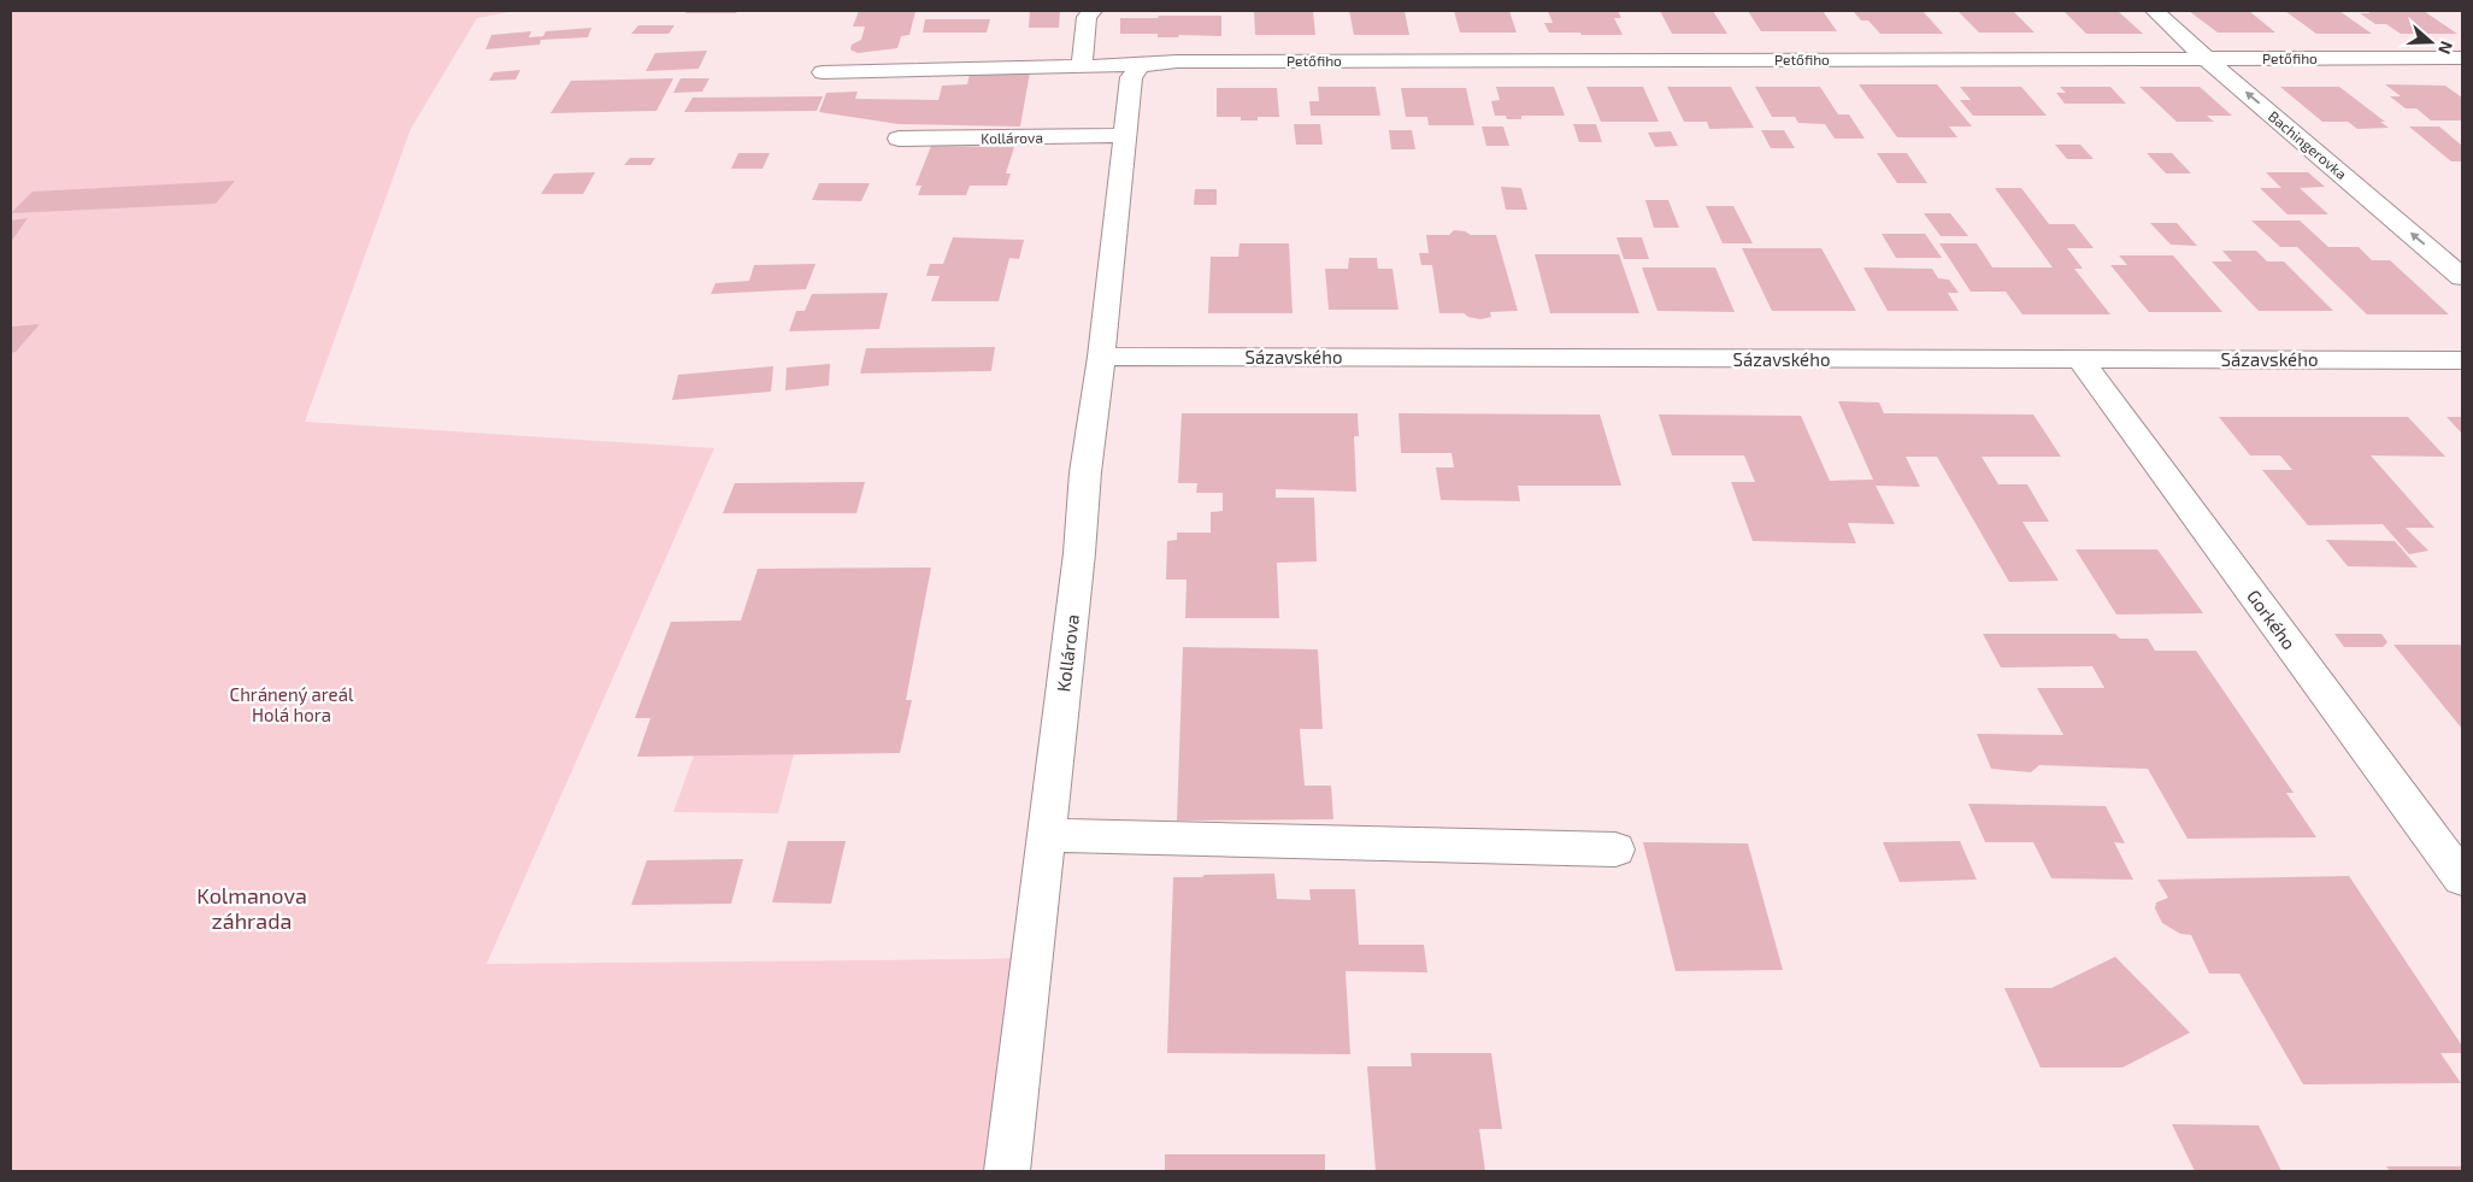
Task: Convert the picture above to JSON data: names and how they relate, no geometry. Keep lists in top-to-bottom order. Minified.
{"streets":{"street":["Petőfiho","Kollárova","Bachingerovka","Sázavského","Gorkého"]},"crossings":[["Petőfiho","Kollárova"],["Petőfiho","Bachingerovka"],["Kollárova","Sázavského"],["Sázavského","Gorkého"]],"one_way":["Bachingerovka"],"parks":["Chránený areál Holá hora","Kolmanova záhrada"],"north":"right"}
